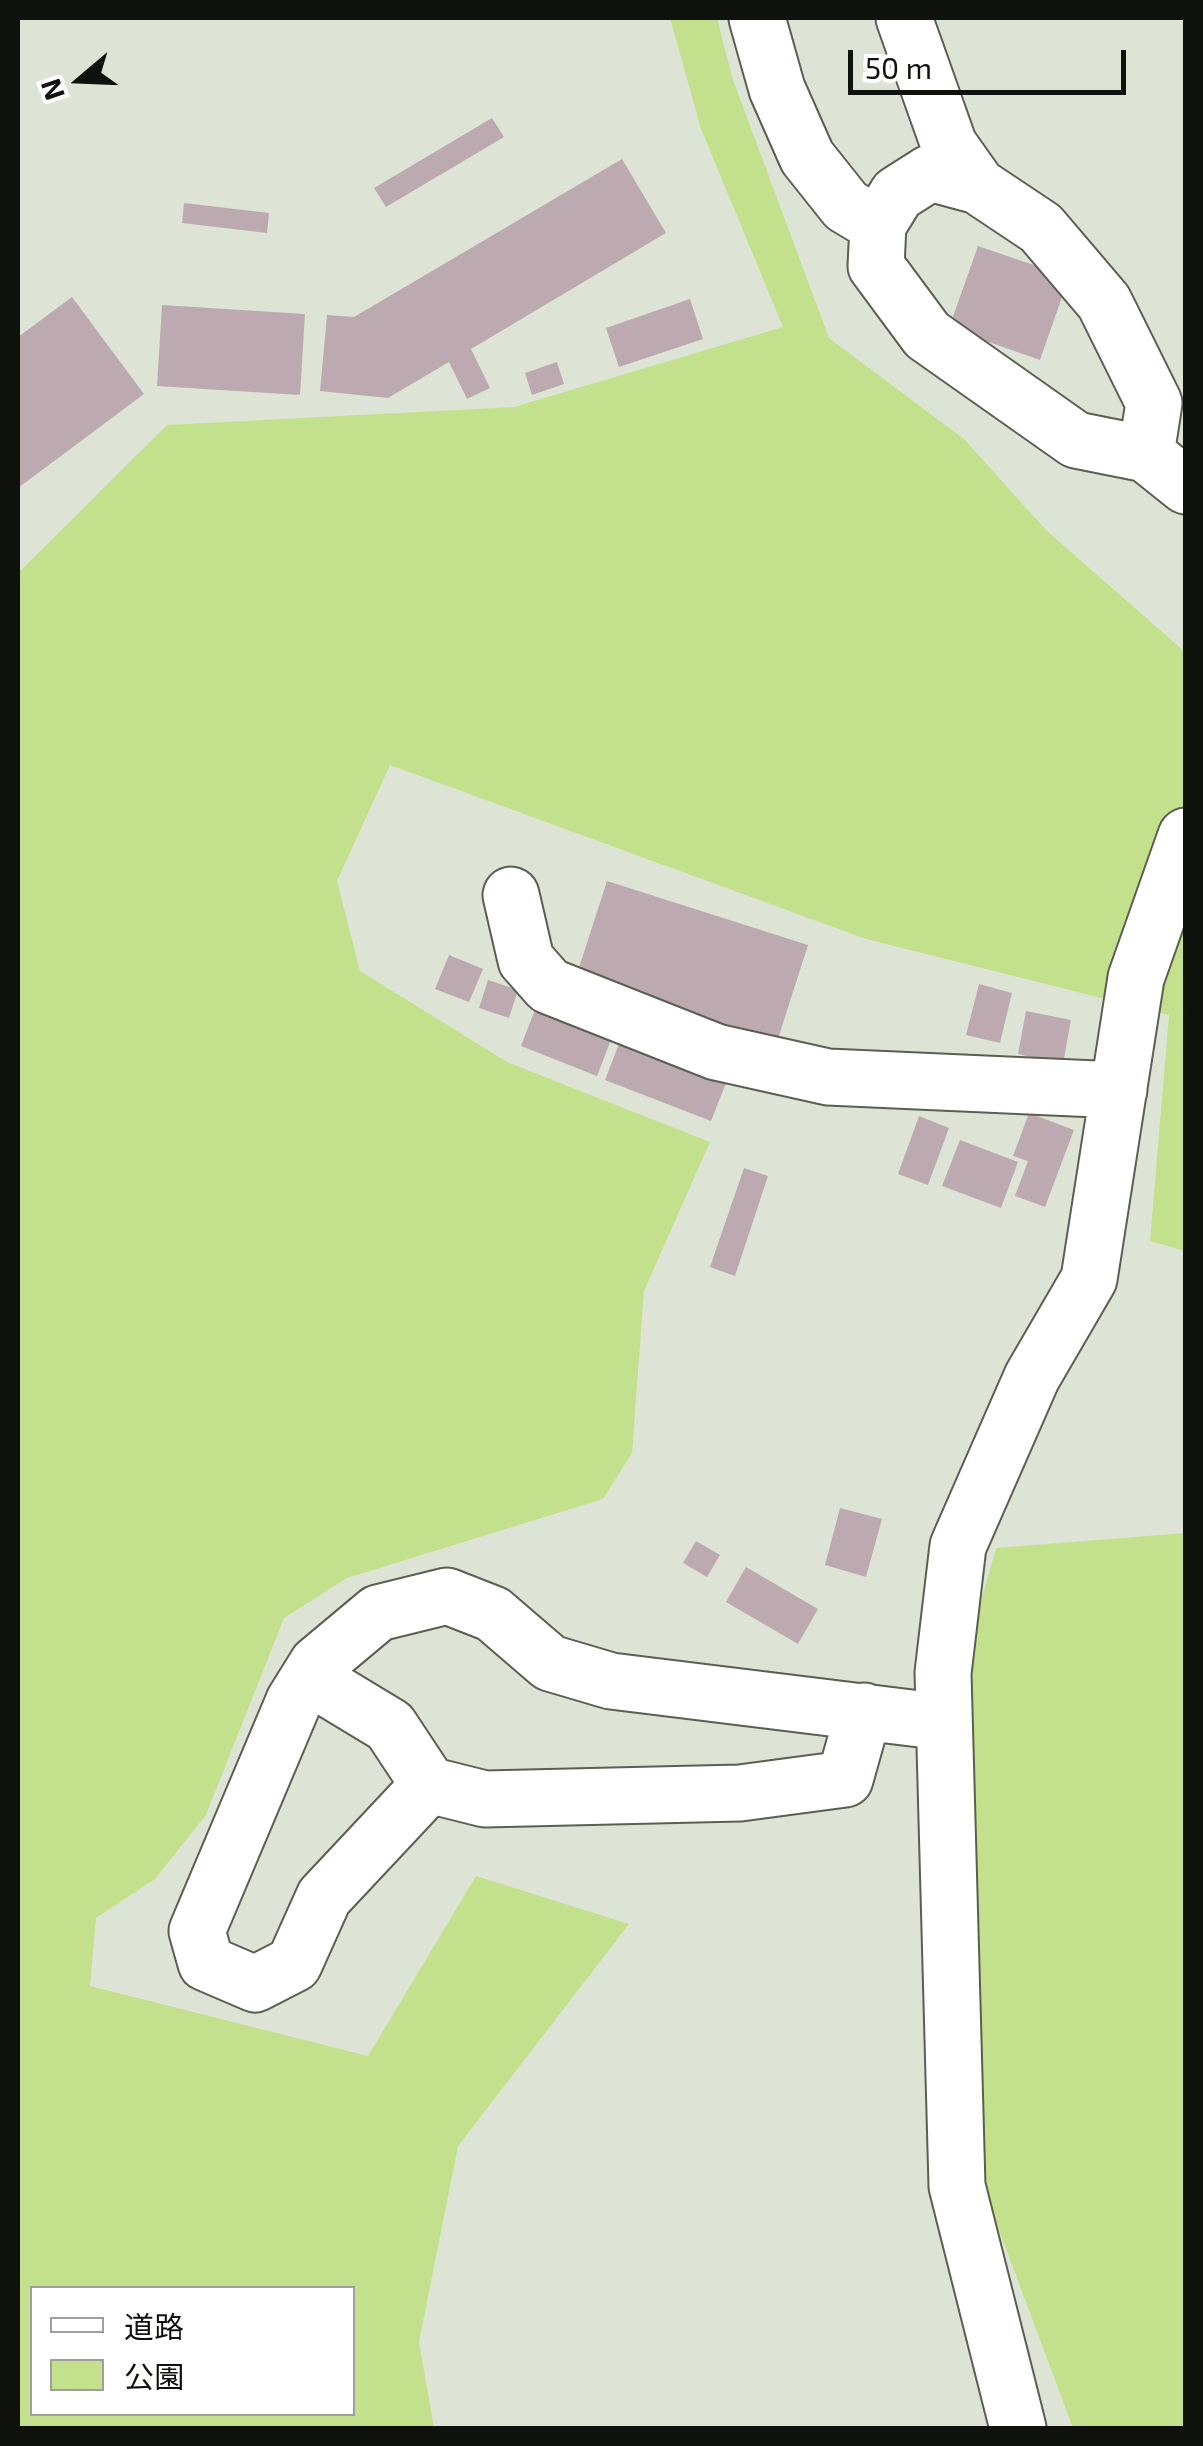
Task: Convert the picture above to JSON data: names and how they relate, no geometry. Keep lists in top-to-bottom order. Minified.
{"legend":["道路","公園"],"scale_bar":"50 m","north":"left"}
